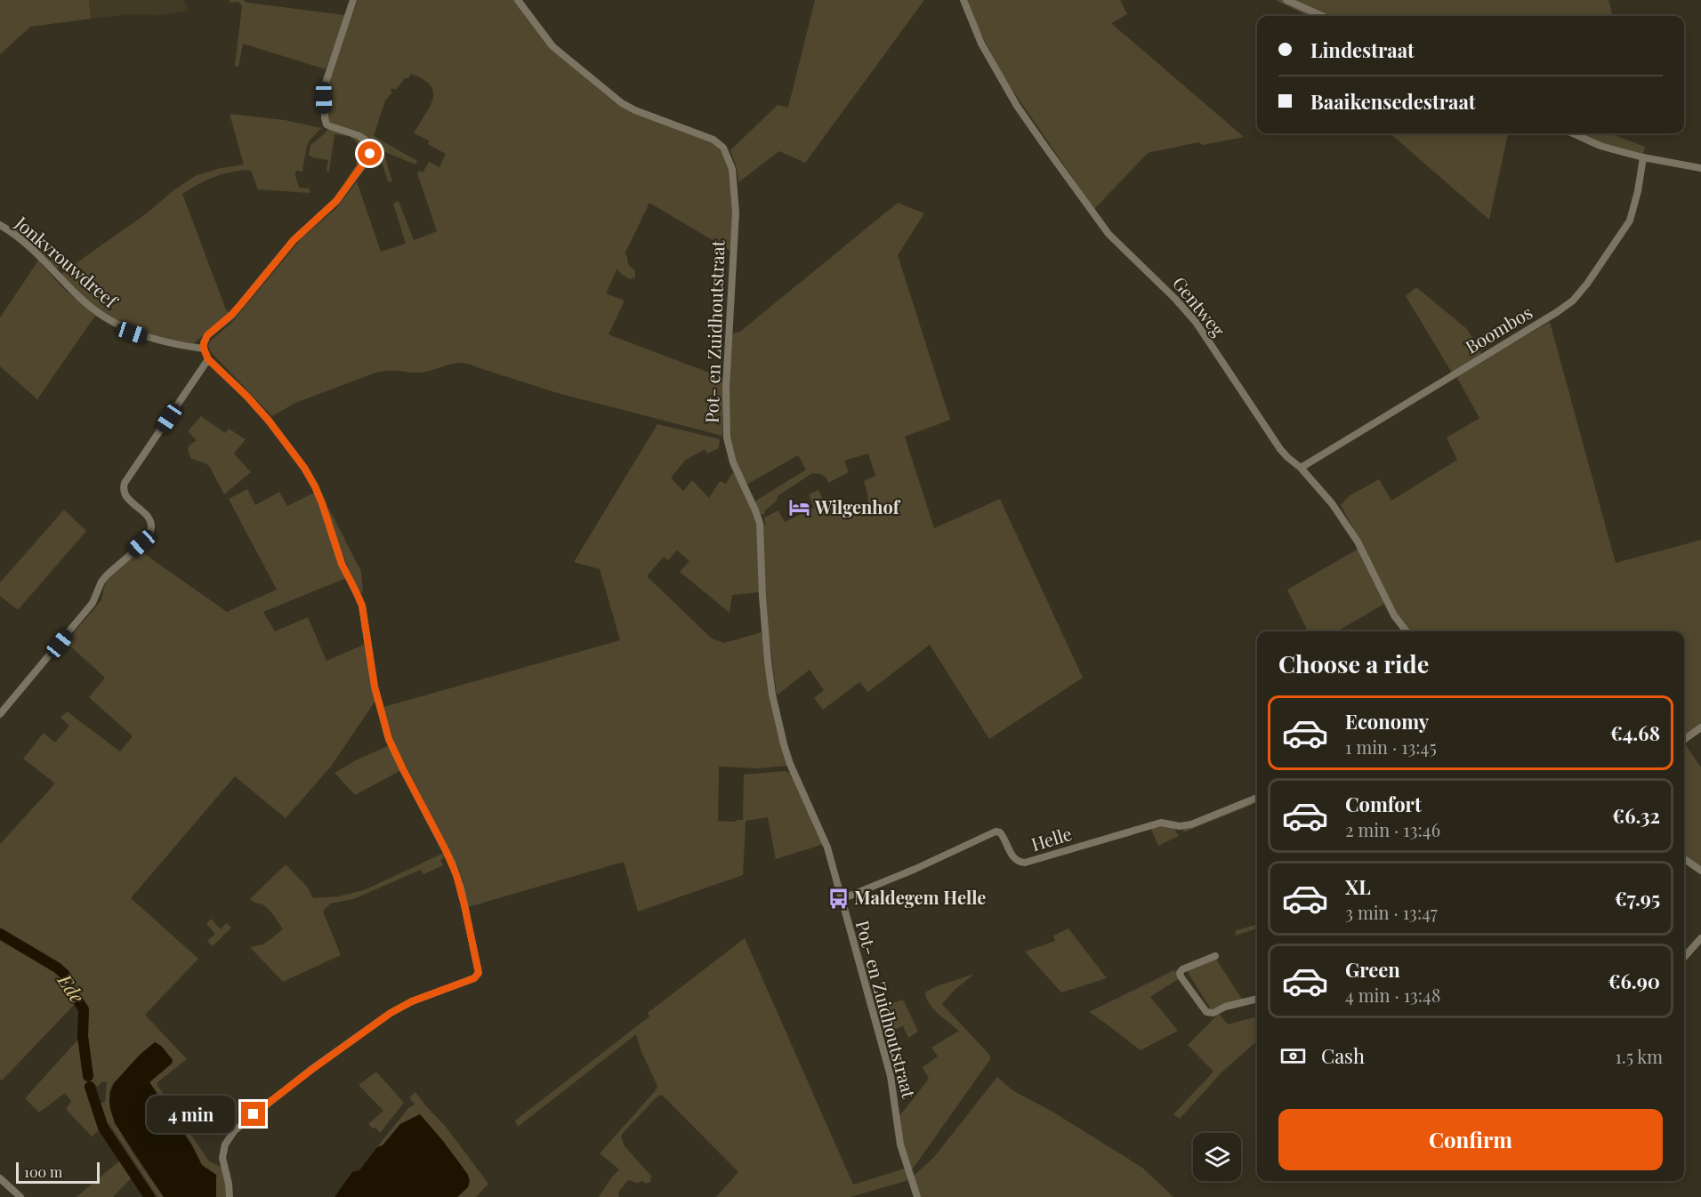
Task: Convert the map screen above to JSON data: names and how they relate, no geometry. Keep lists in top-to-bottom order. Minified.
{"streets":{"street":["Jonkvrouwdreef","Gentweg","Boombos","Pot- en Zuidhoutstraat","Helle"]},"crossings":[["Gentweg","Boombos"],["Pot- en Zuidhoutstraat","Helle"]],"water":["Ede"],"places":{"hotel":["Wilgenhof"],"bus stop":["Maldegem Helle"]},"scale_bar":"100 m","page":{"banner":["Lindestraat","Baaikensedestraat"],"heading":"Choose a ride","list":[{"name":"Economy","note":"1 min · 13:45","value":"€4.68"},{"name":"Comfort","note":"2 min · 13:46","value":"€6.32"},{"name":"XL","note":"3 min · 13:47","value":"€7.95"},{"name":"Green","note":"4 min · 13:48","value":"€6.90"}],"pay":["Cash","1.5 km"],"bubble":"4 min","buttons":"Confirm","scale":"100 m"}}
